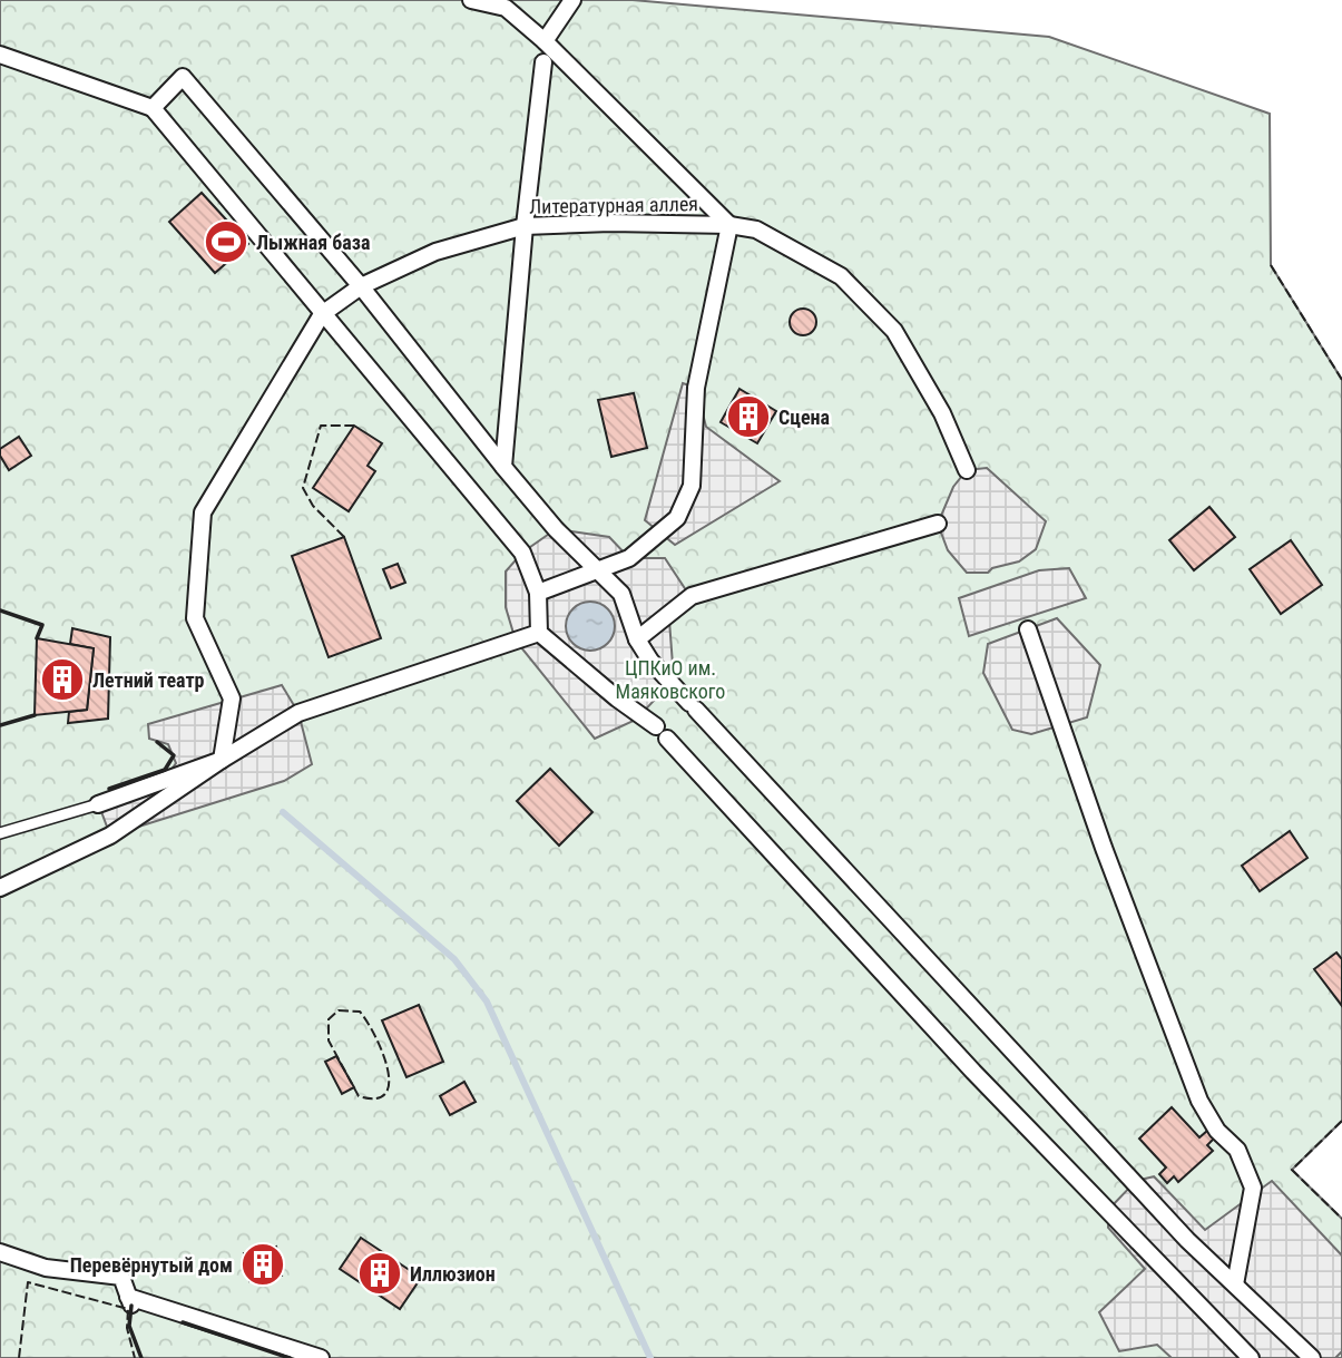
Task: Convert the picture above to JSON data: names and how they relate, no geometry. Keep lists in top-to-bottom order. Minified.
{"streets":{"street":["Литературная аллея"]},"parks":["ЦПКиО им. Маяковского"],"places":{"sports":["Лыжная база"],"building":["Сцена","Летний театр","Перевёрнутый дом","Иллюзион"]}}
